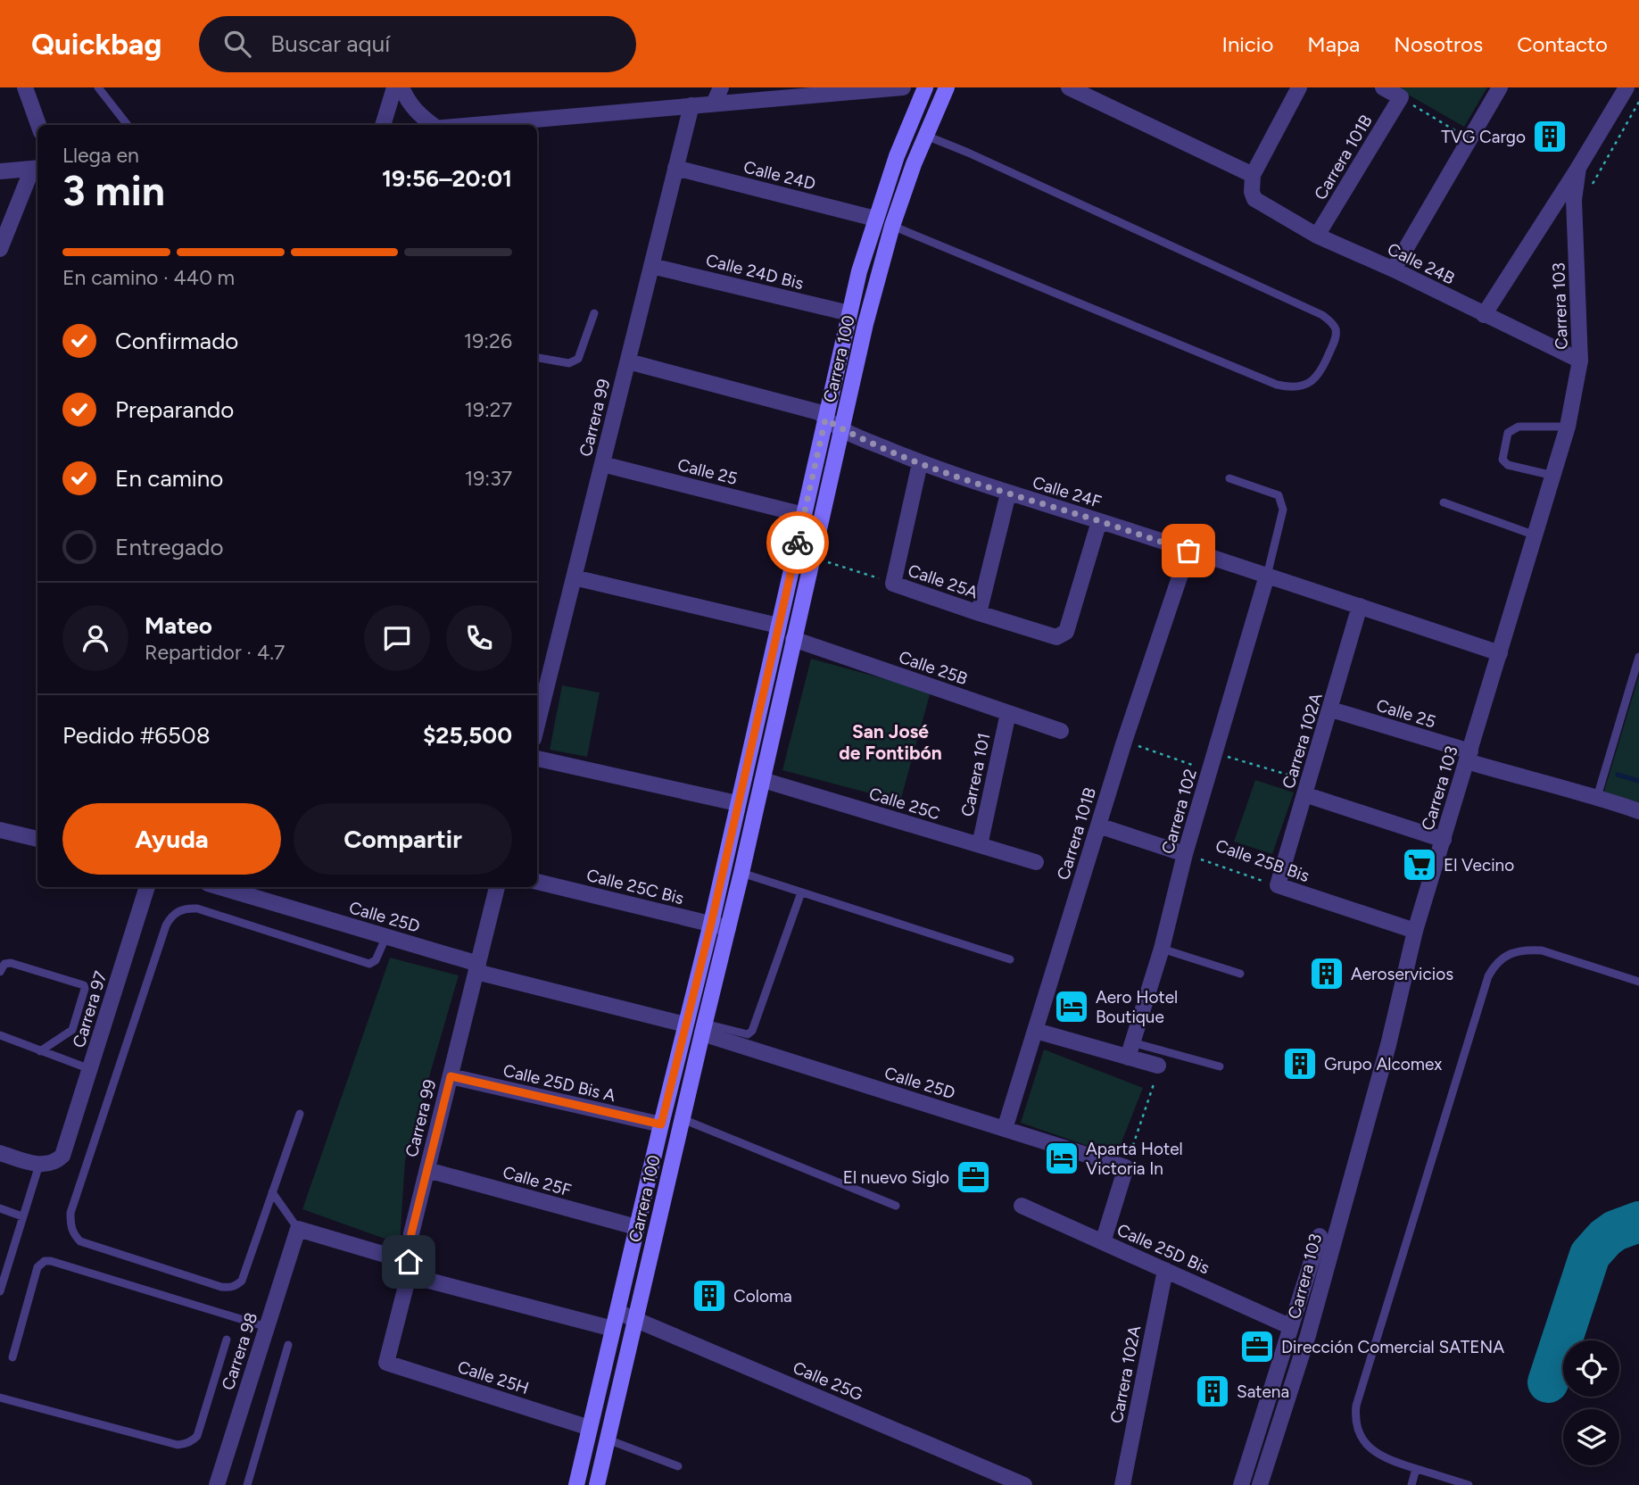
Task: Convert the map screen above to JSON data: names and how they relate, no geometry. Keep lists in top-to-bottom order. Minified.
{"streets":{"main road":["Carrera 100"],"street":["Carrera 101B","Calle 24D","Calle 24B","Calle 24D Bis","Carrera 103","Carrera 99","Calle 25","Calle 24F","Calle 25A","Calle 25B","Carrera 102A","Carrera 101","Calle 25C","Carrera 102","Calle 25B Bis","Calle 25C Bis","Calle 25D","Carrera 97","Calle 25D Bis A","Calle 25F","Calle 25D Bis","Carrera 98","Calle 25H","Calle 25G"]},"crossings":[["Carrera 101B","Calle 24B"],["Carrera 101B","Calle 24F"],["Carrera 101B","Calle 25D"],["Calle 24D","Carrera 100"],["Calle 24D","Carrera 99"],["Calle 24B","Carrera 103"],["Calle 24D Bis","Carrera 100"],["Calle 24D Bis","Carrera 99"],["Carrera 103","Calle 25"],["Carrera 103","Calle 24F"],["Carrera 103","Calle 25B Bis"],["Carrera 103","Calle 25D Bis"],["Carrera 100","Calle 25"],["Carrera 100","Calle 24F"],["Carrera 100","Calle 25A"],["Carrera 100","Calle 25B"],["Carrera 100","Calle 25C"],["Carrera 100","Calle 25C Bis"],["Carrera 100","Calle 25D"],["Carrera 100","Calle 25D Bis A"],["Carrera 100","Calle 25F"],["Carrera 100","Calle 25H"],["Carrera 100","Calle 25G"],["Carrera 99","Calle 25"],["Carrera 99","Calle 24F"],["Carrera 99","Calle 25D"],["Carrera 99","Calle 25D Bis A"],["Carrera 99","Calle 25F"],["Carrera 99","Calle 25H"],["Calle 25","Carrera 102A"],["Calle 24F","Calle 25A"],["Calle 24F","Carrera 102A"],["Calle 24F","Carrera 102"],["Calle 25B","Carrera 101"],["Carrera 102A","Calle 25B Bis"],["Carrera 102A","Calle 25D Bis"],["Carrera 101","Calle 25C"],["Carrera 102","Calle 25B Bis"]],"districts":["San José de Fontibón"],"places":{"building":["TVG Cargo","Aeroservicios","Grupo Alcomex","Coloma","Satena"],"supermarket":["El Vecino"],"hotel":["Aero Hotel Boutique","Aparta Hotel Victoria In"],"office":["El nuevo Siglo","Dirección Comercial SATENA"]},"page":{"header":"Quickbag","search":"Buscar aquí","nav":["Inicio","Mapa","Nosotros","Contacto"],"heading":["3 min","Llega en","19:56–20:01"],"panel":["Mateo","Repartidor · 4.7","Pedido #6508","$25,500"],"bar":"En camino · 440 m","list":[["Confirmado","19:26"],["Preparando","19:27"],["En camino","19:37"],"Entregado"],"buttons":["Ayuda","Compartir"]}}
